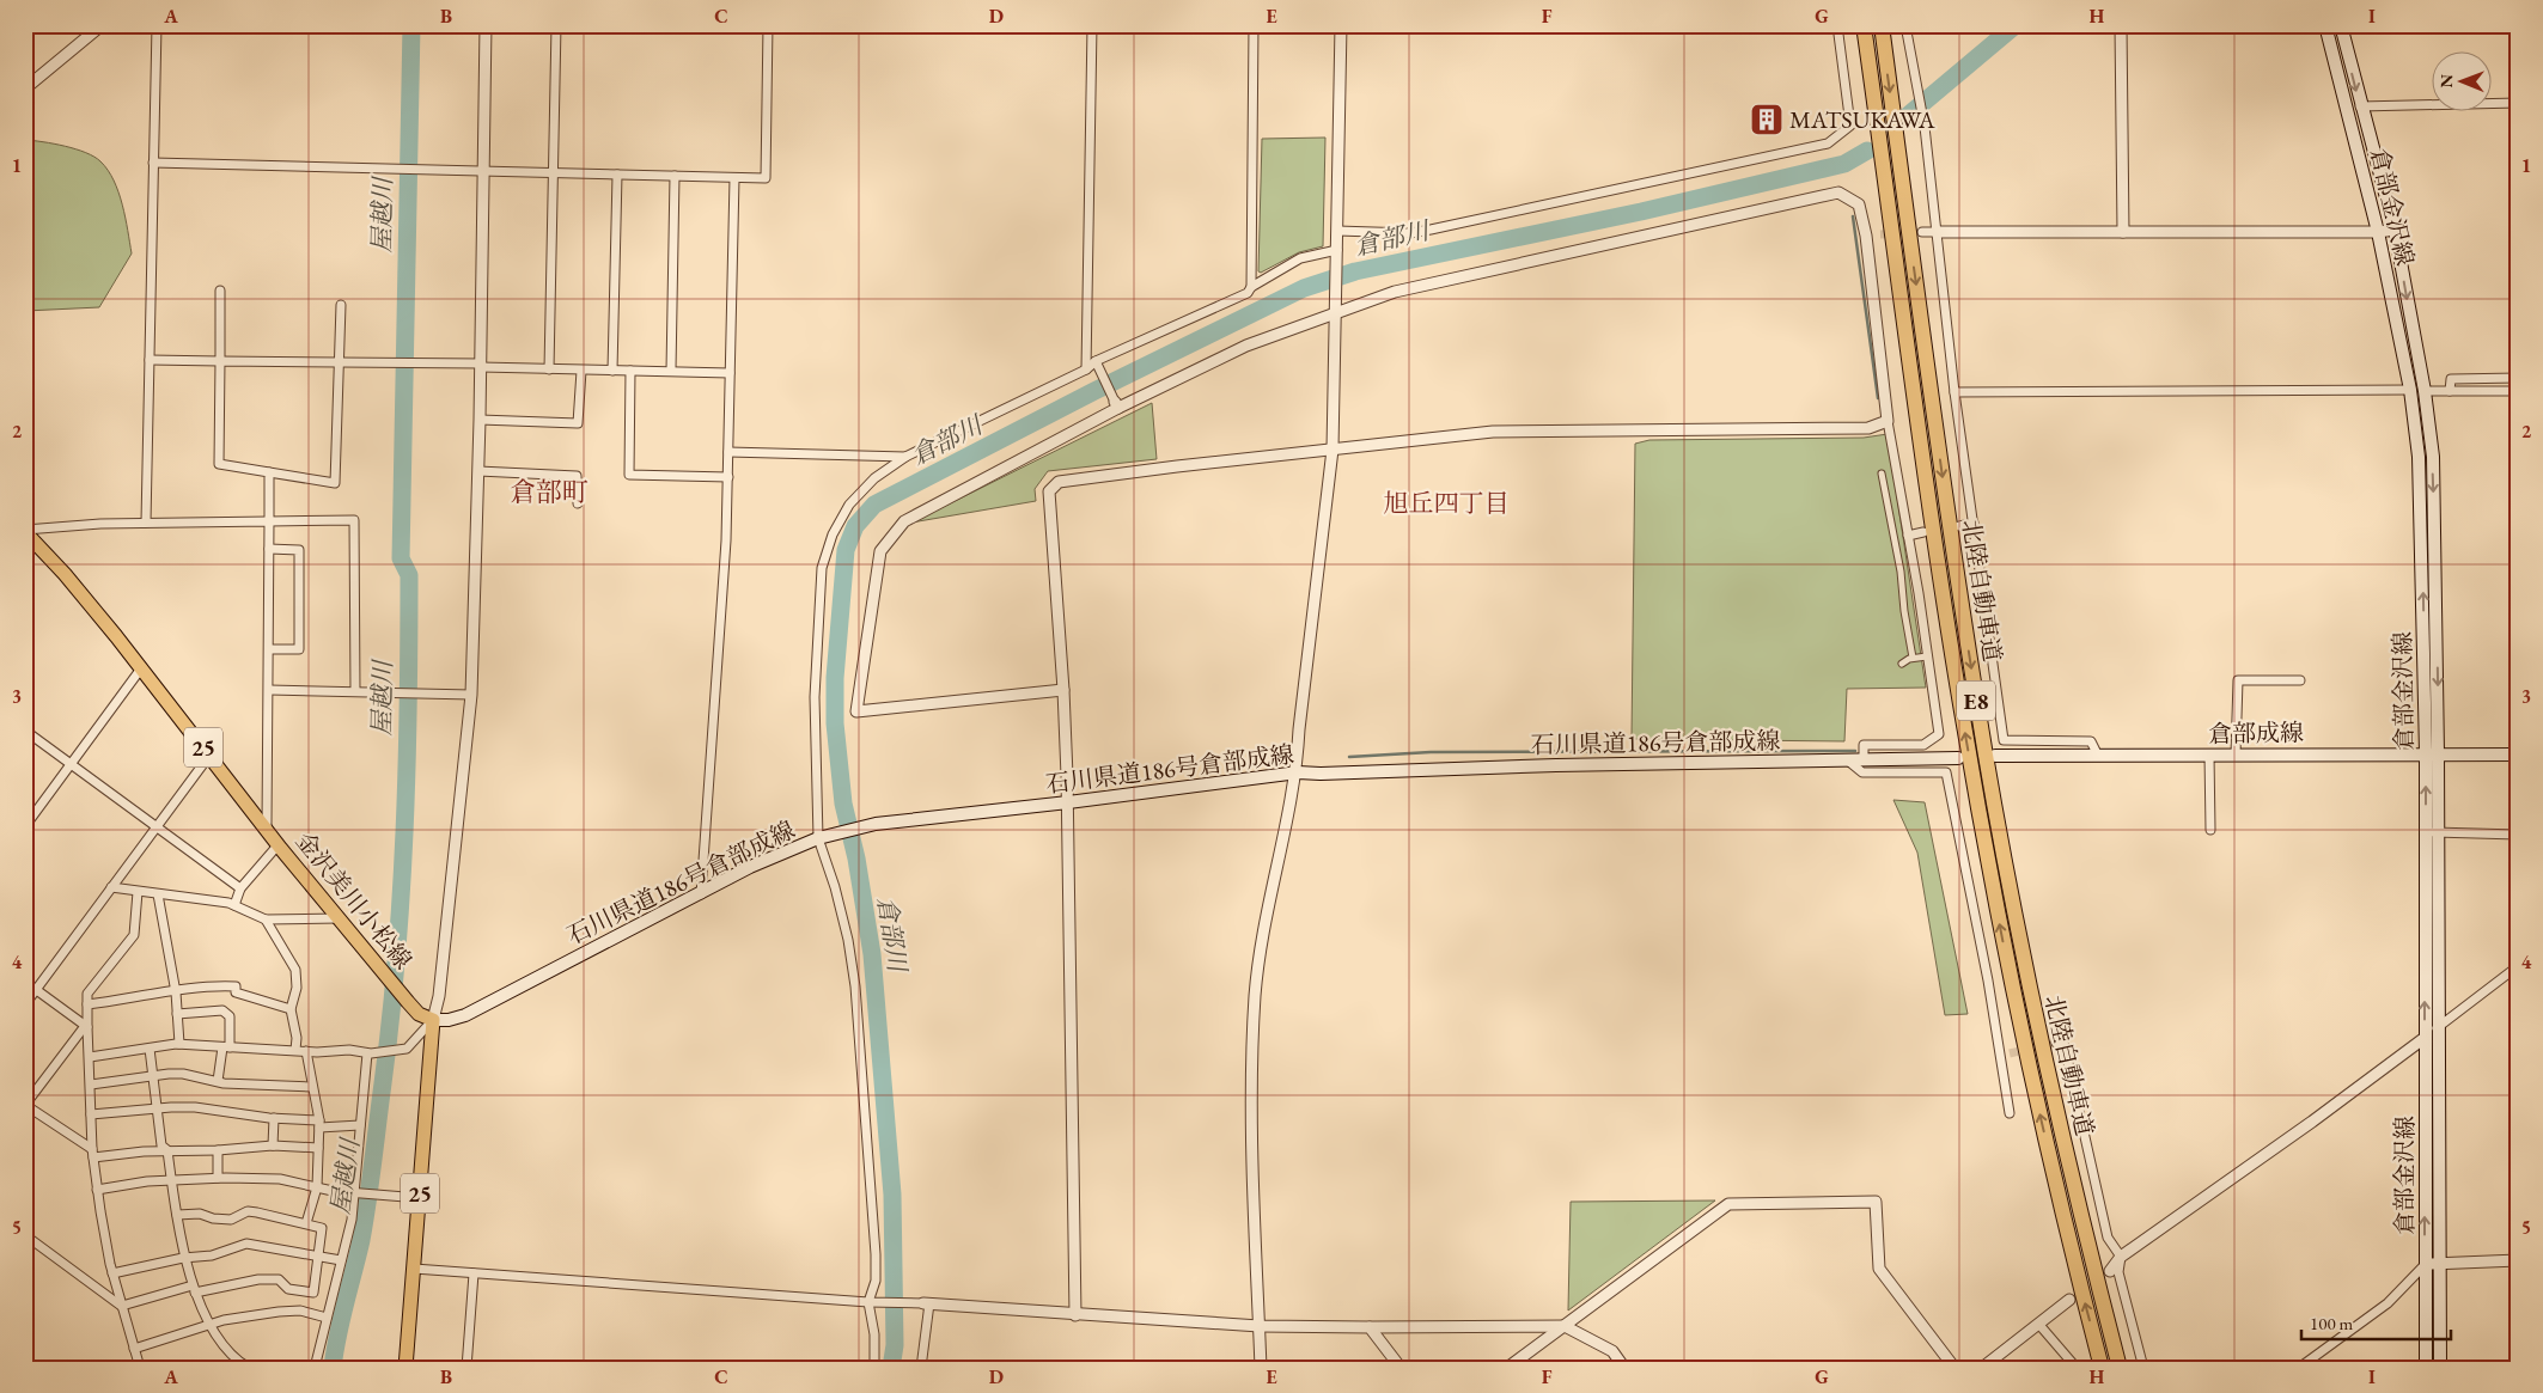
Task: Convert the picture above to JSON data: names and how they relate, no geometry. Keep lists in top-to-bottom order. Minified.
{"streets":{"highway":["北陸自動車道","E8"],"main road":["倉部金沢線","倉部成線","石川県道186号倉部成線","25","金沢美川小松線"]},"crossings":[["倉部金沢線","倉部成線"],["石川県道186号倉部成線","25"],["石川県道186号倉部成線","金沢美川小松線"],["25","金沢美川小松線"]],"districts":["倉部町","旭丘四丁目"],"water":["屋越川","倉部川"],"places":{"building":["MATSUKAWA"]},"scale_bar":"100 m","north":"left","grid":{"columns":["A","B","C","D","E","F","G","H","I"],"rows":["1","2","3","4","5"]}}
